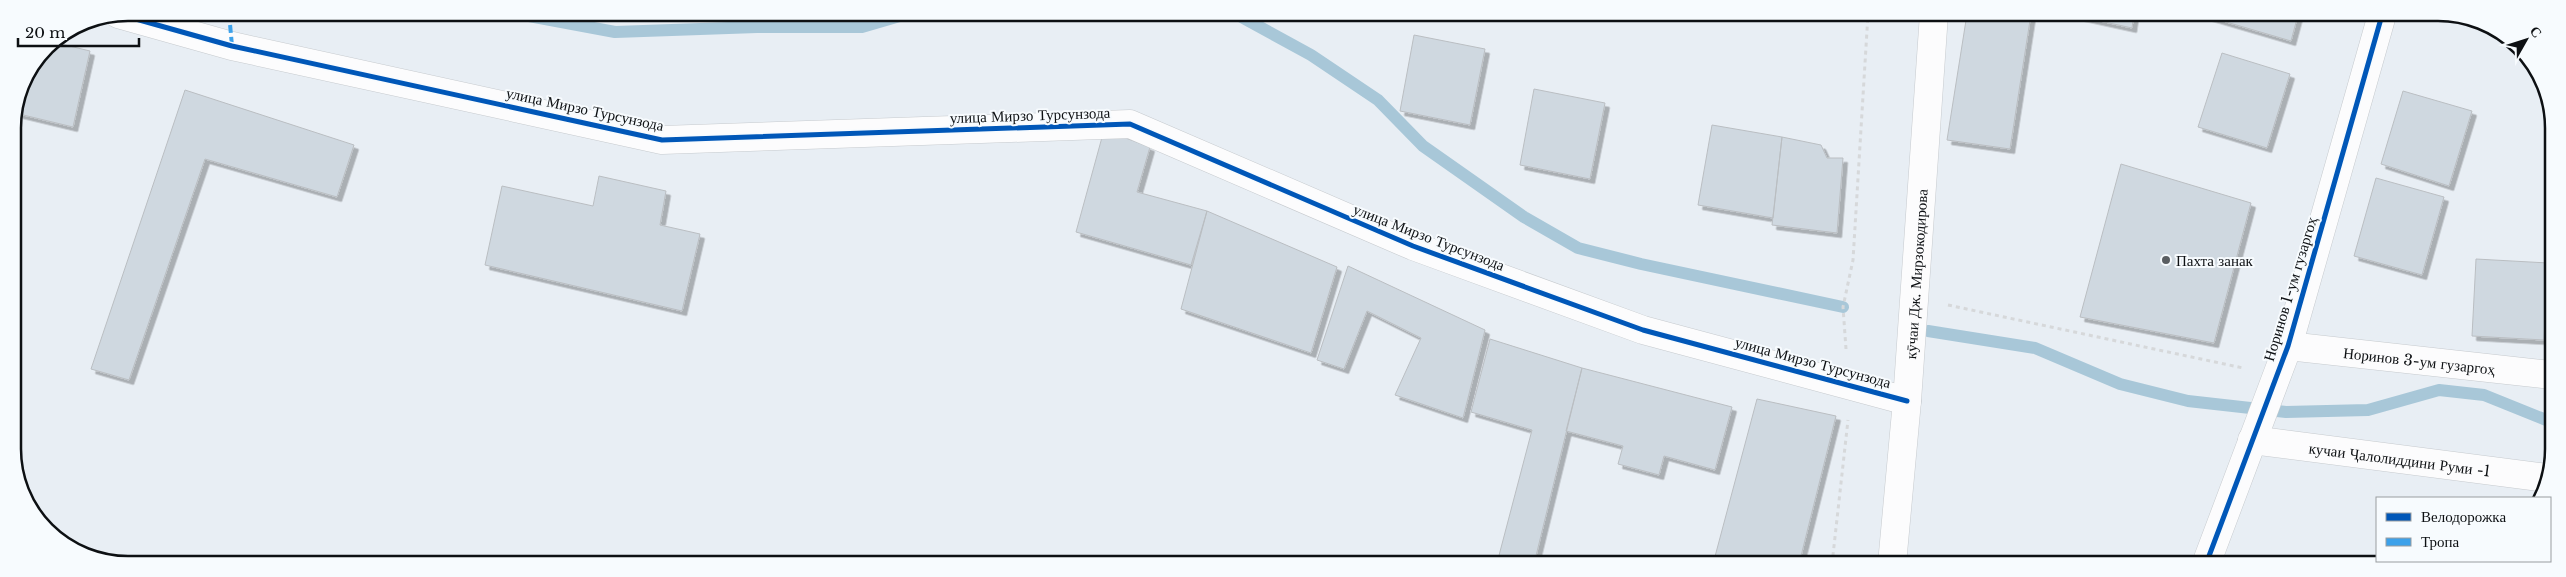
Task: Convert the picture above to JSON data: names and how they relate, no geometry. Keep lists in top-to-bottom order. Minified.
{"streets":{"street":["улица Мирзо Турсунзода","кӯчаи Дж. Мирзокодирова","Норинов 1-ум гузаргоҳ","Норинов 3-ум гузаргоҳ","кучаи Ҷалолиддини Руми -1"]},"crossings":[["улица Мирзо Турсунзода","кӯчаи Дж. Мирзокодирова"],["Норинов 1-ум гузаргоҳ","Норинов 3-ум гузаргоҳ"],["Норинов 1-ум гузаргоҳ","кучаи Ҷалолиддини Руми -1"]],"places":["Пахта занак"],"legend":["Велодорожка","Тропа"],"scale_bar":"20 m","north":"top right"}
